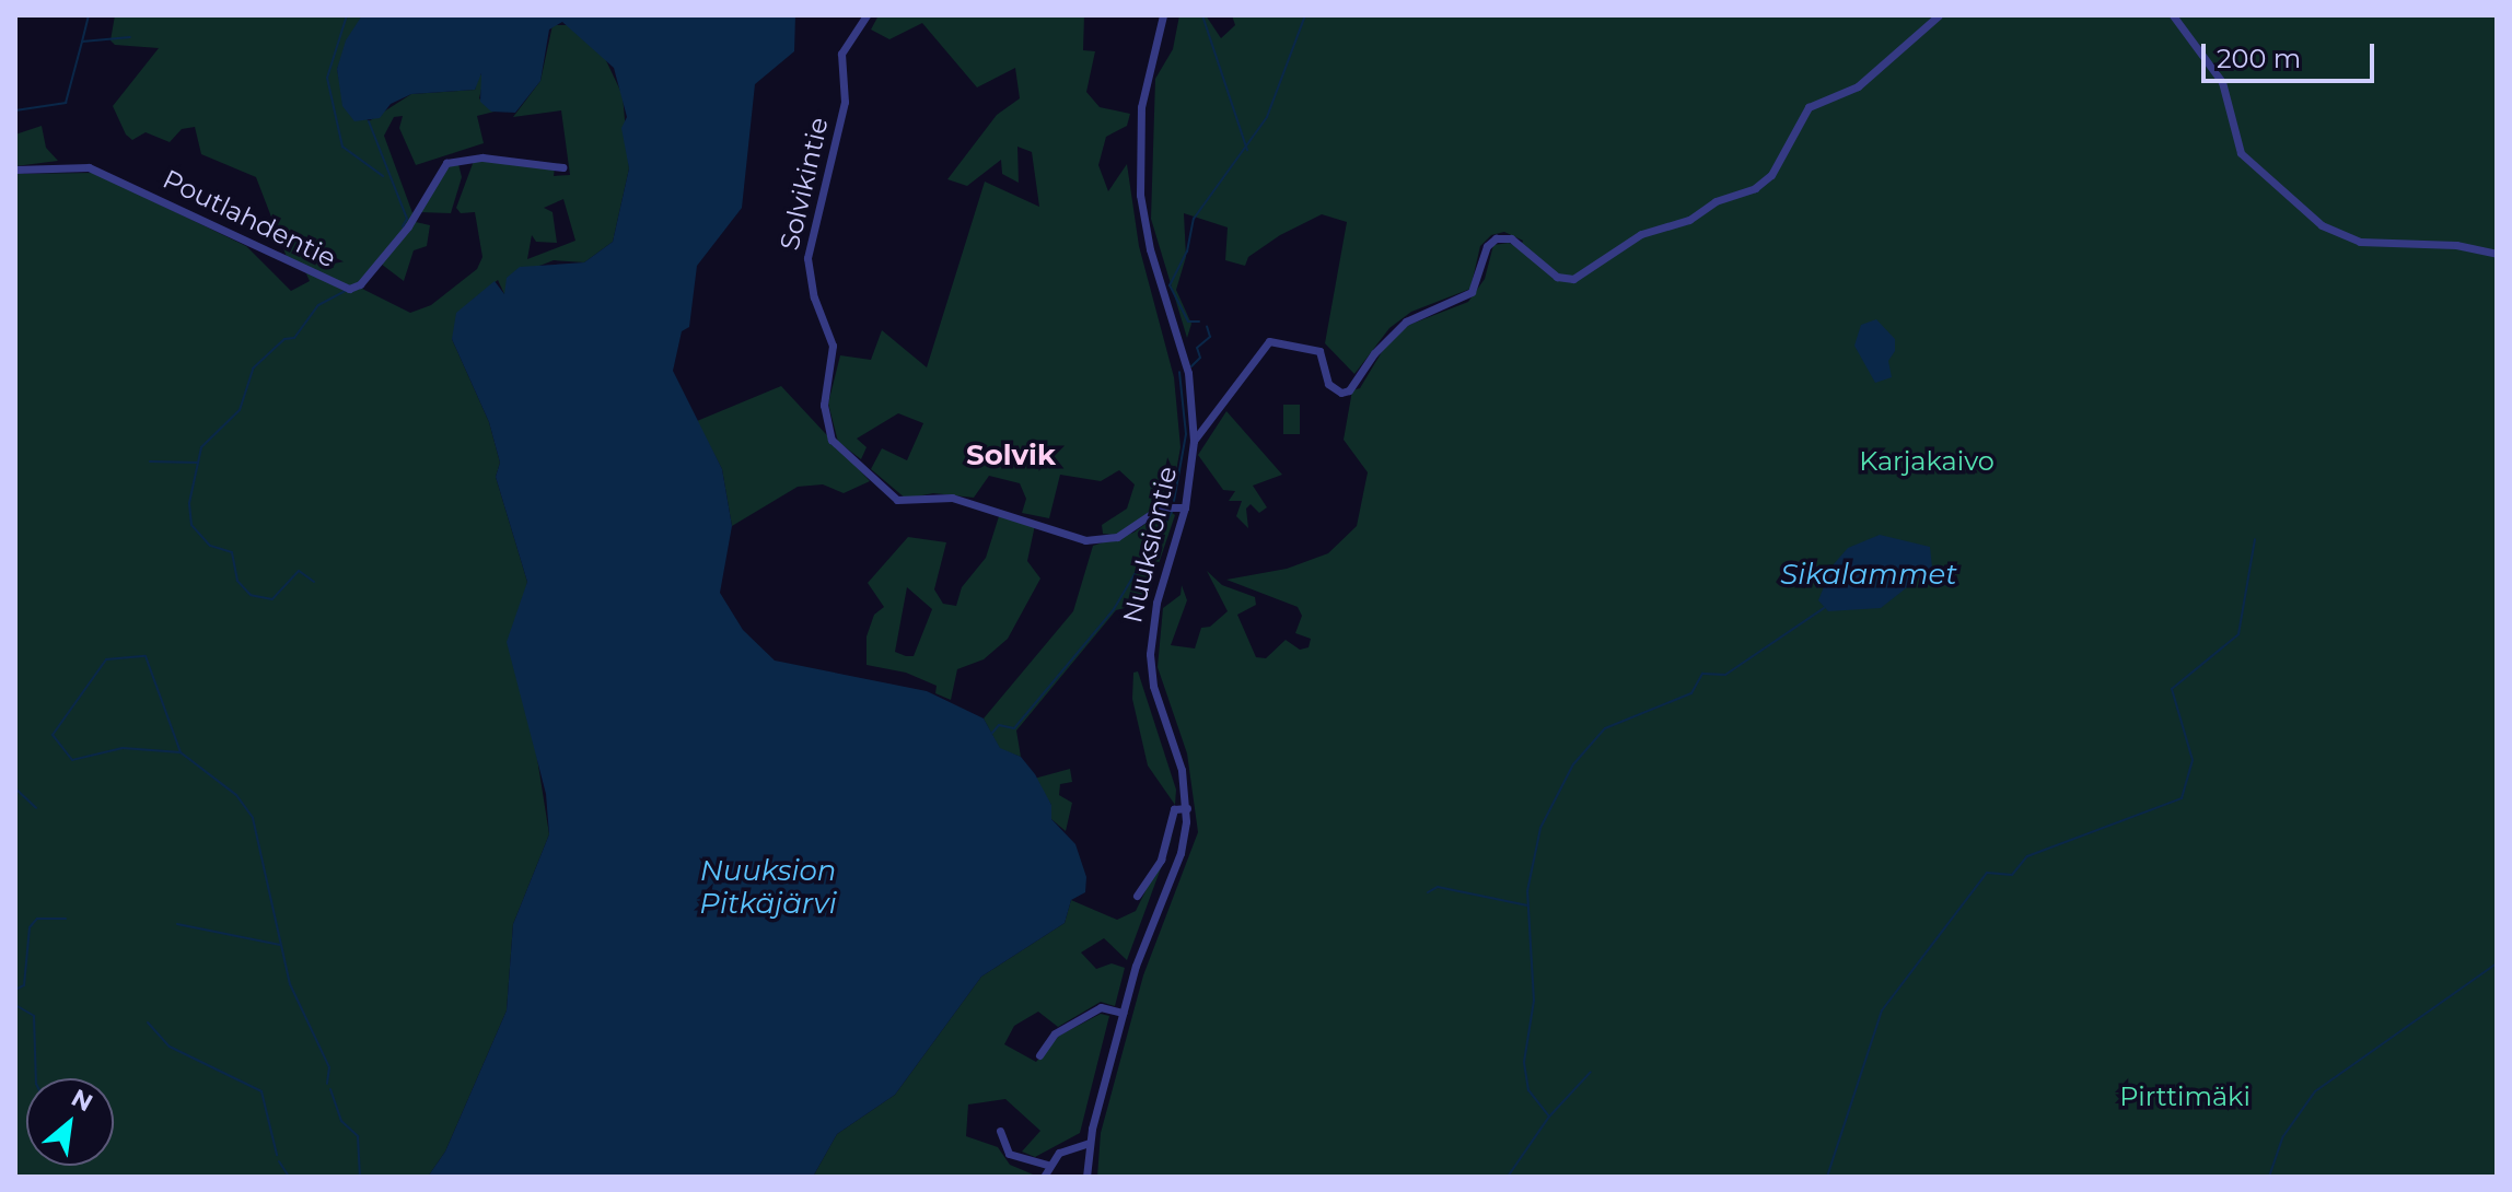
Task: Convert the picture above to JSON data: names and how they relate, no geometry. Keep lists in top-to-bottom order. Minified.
{"streets":{"street":["Solvikintie","Poutlahdentie","Nuuksiontie"]},"crossings":[["Solvikintie","Nuuksiontie"]],"districts":["Solvik"],"water":["Sikalammet","Nuuksion Pitkäjärvi"],"parks":["Karjakaivo","Pirttimäki"],"scale_bar":"200 m","north":"top right"}
